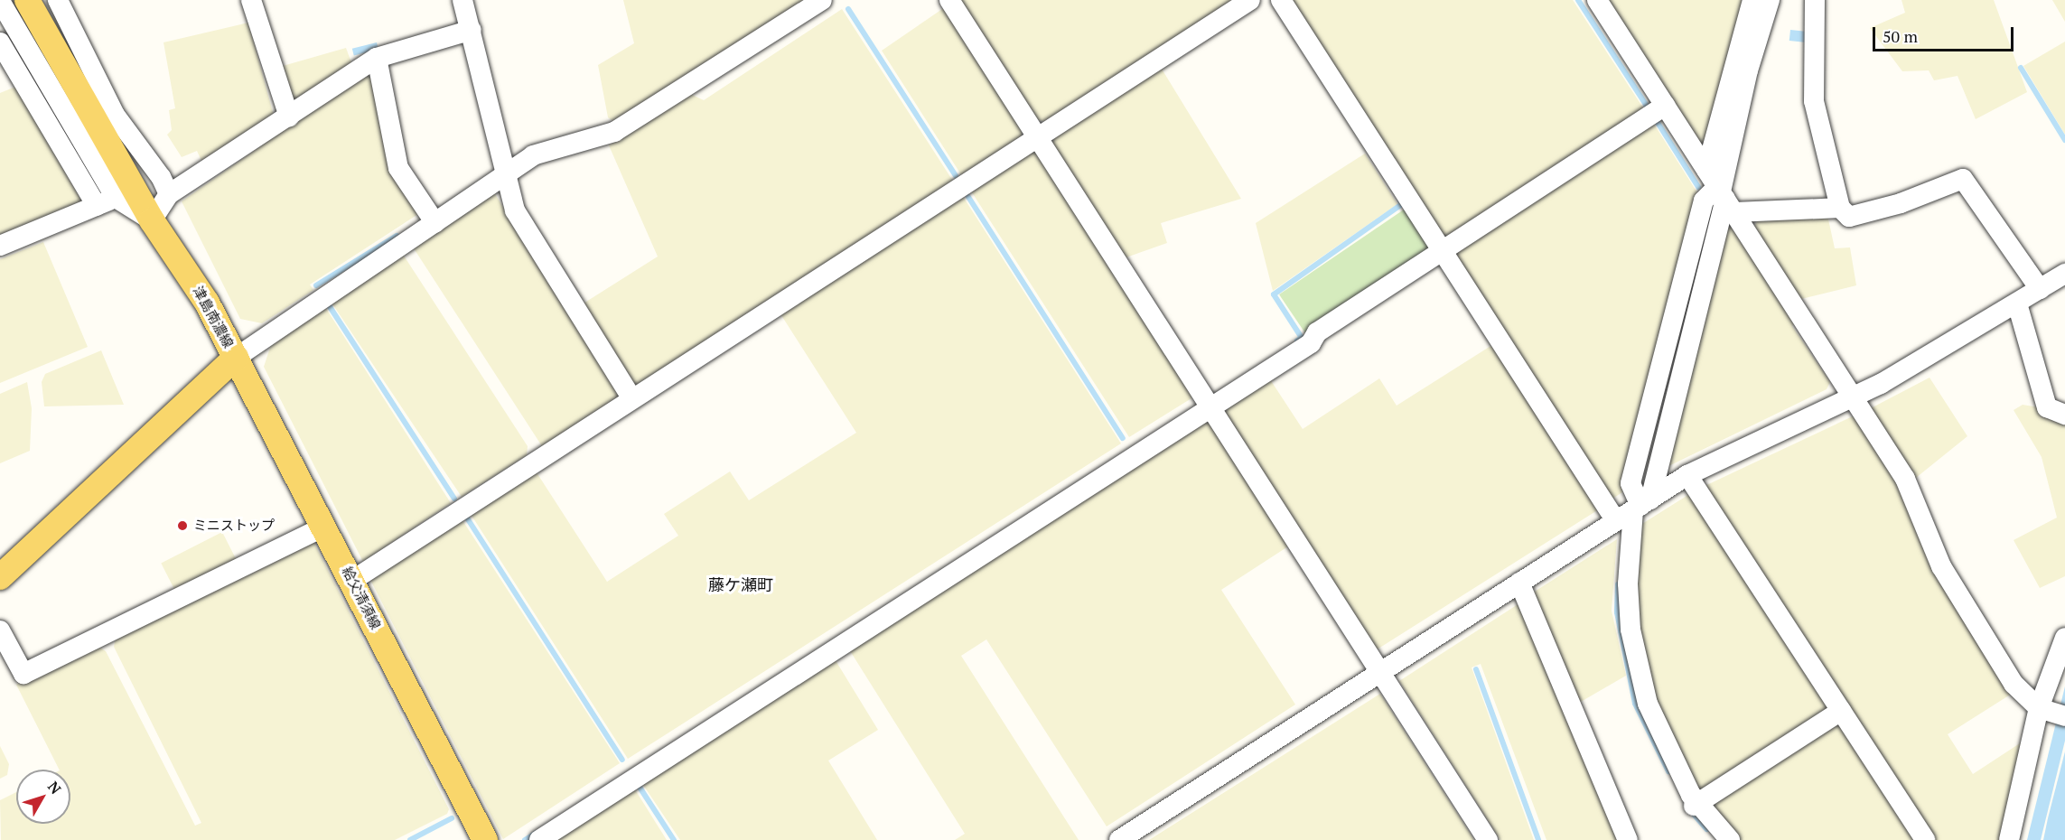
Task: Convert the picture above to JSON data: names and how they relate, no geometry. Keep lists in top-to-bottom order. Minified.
{"streets":{"main road":["津島南濃線","給父清須線"]},"crossings":[["津島南濃線","給父清須線"]],"districts":["藤ケ瀬町"],"places":["ミニストップ"],"scale_bar":"50 m","north":"top right"}
